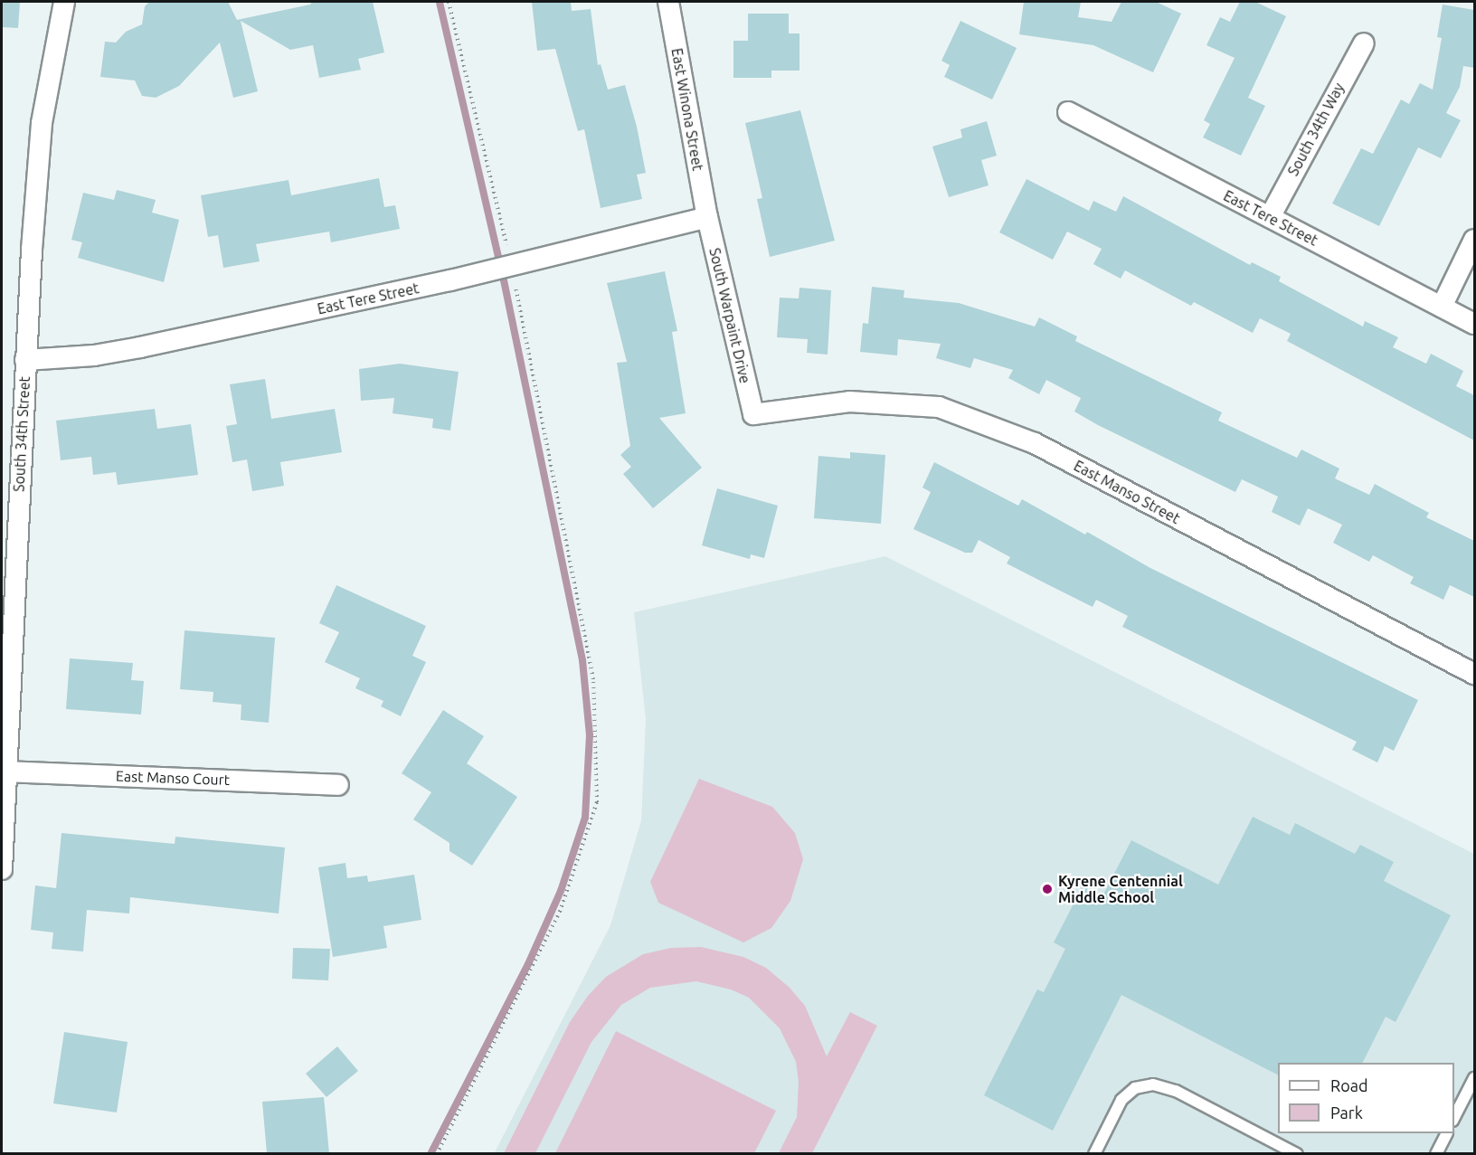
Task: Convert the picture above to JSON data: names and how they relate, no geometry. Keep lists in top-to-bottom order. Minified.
{"streets":{"street":["East Winona Street","South 34th Way","East Tere Street","South Warpaint Drive","South 34th Street","East Manso Street","East Manso Court"]},"crossings":[["East Winona Street","East Tere Street"],["East Winona Street","South Warpaint Drive"],["South 34th Way","East Tere Street"],["East Tere Street","South Warpaint Drive"],["East Tere Street","South 34th Street"],["South Warpaint Drive","East Manso Street"],["South 34th Street","East Manso Court"]],"places":["Kyrene Centennial Middle School"],"legend":["Road","Park"]}
